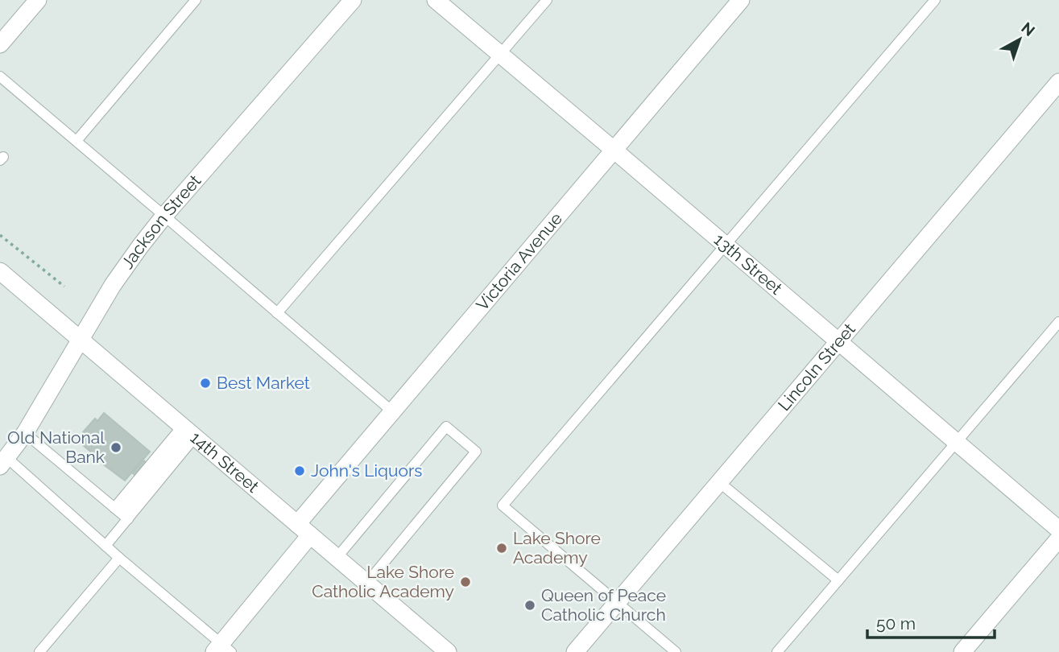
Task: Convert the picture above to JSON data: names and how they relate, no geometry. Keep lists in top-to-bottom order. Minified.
{"streets":{"street":["Jackson Street","Victoria Avenue","13th Street","Lincoln Street","14th Street"]},"crossings":[["Jackson Street","14th Street"],["Victoria Avenue","13th Street"],["Victoria Avenue","14th Street"],["13th Street","Lincoln Street"]],"places":["Best Market","Old National Bank","John's Liquors","Lake Shore Academy","Lake Shore Catholic Academy","Queen of Peace Catholic Church"],"scale_bar":"50 m","north":"top right"}
